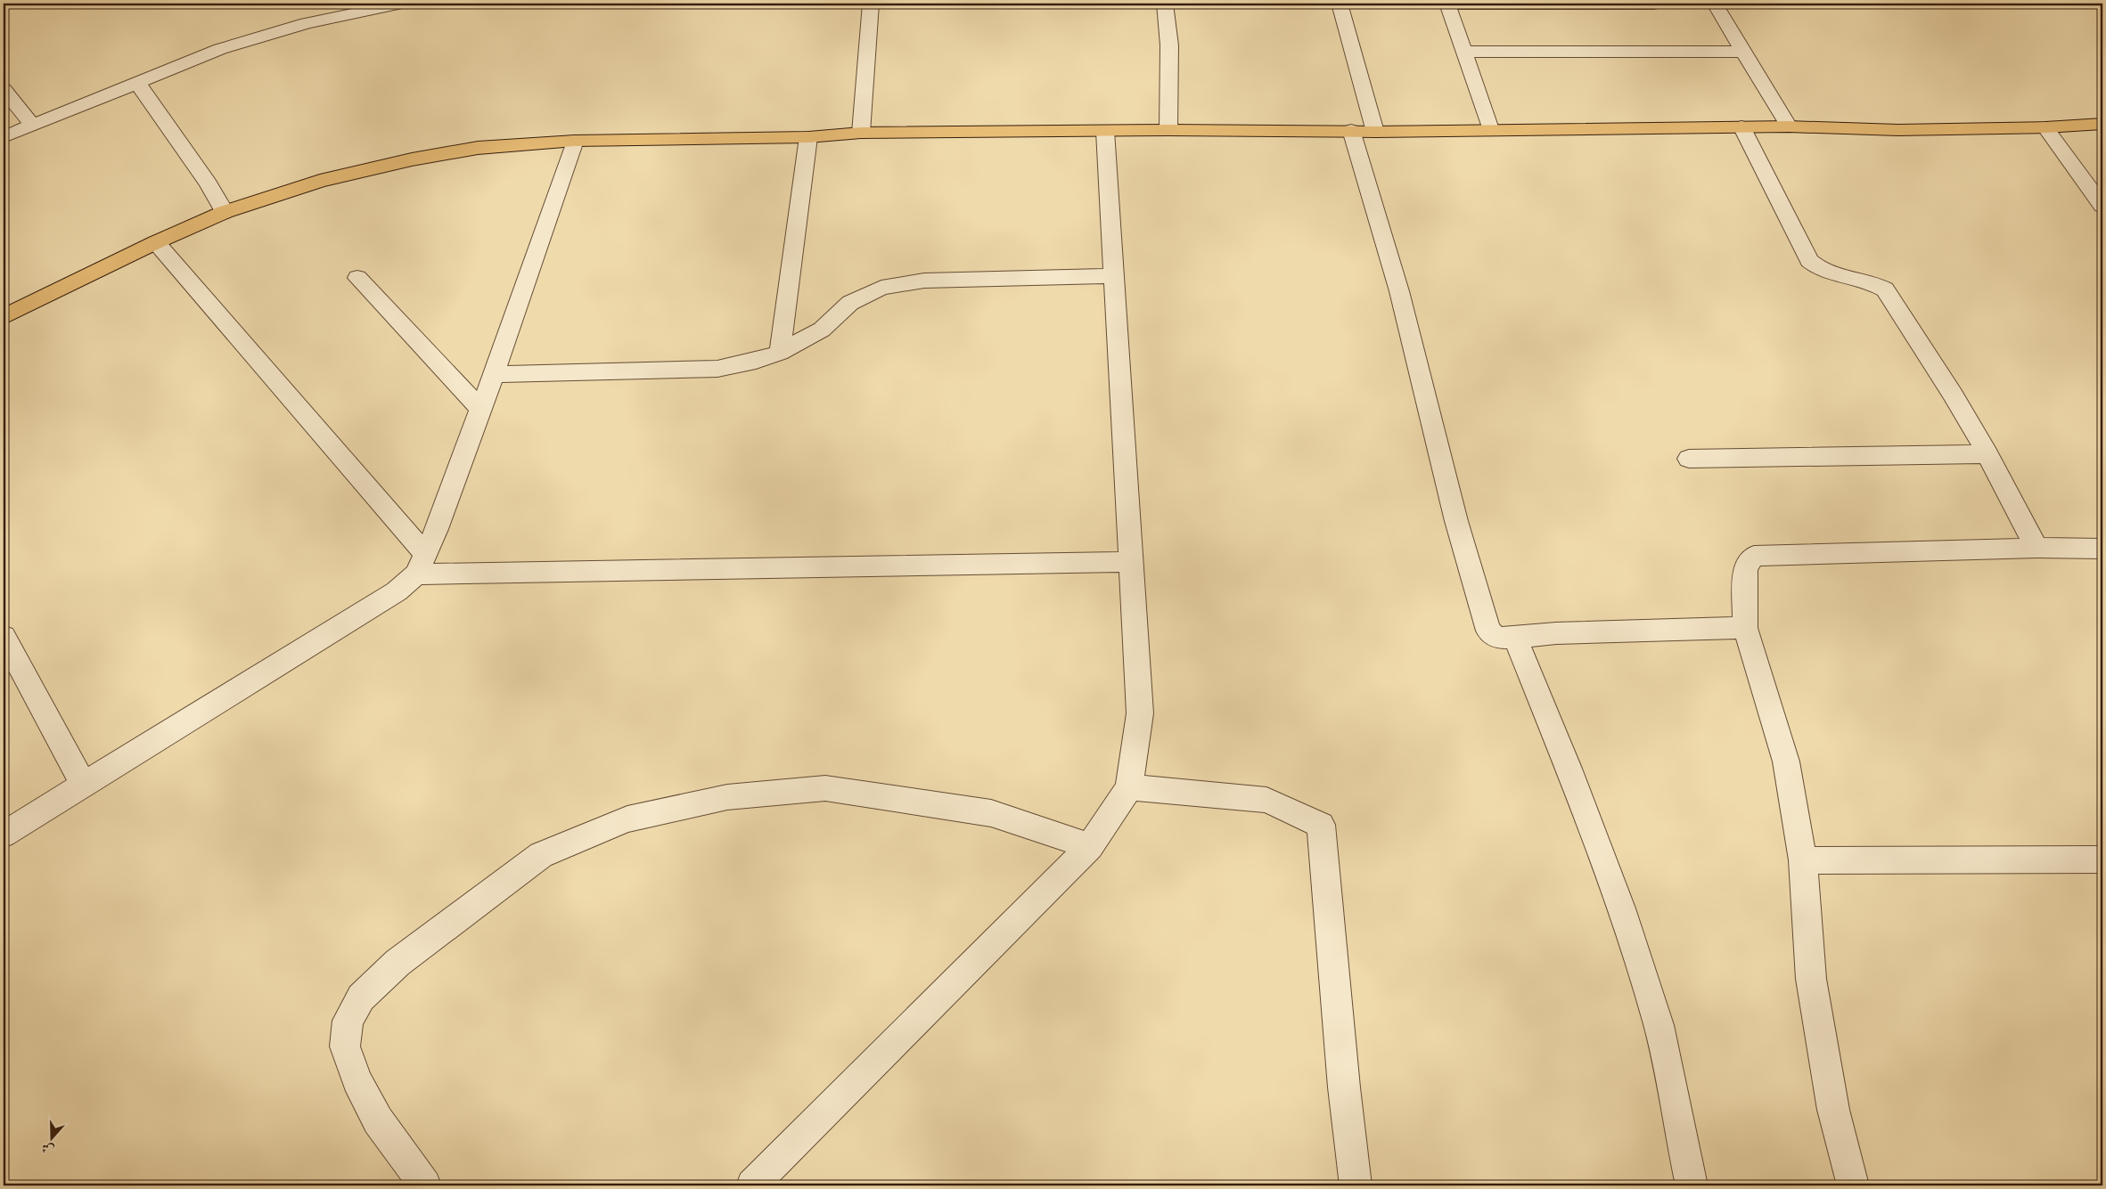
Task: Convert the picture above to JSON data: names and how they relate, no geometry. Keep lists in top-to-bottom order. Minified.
{"north":"bottom"}
